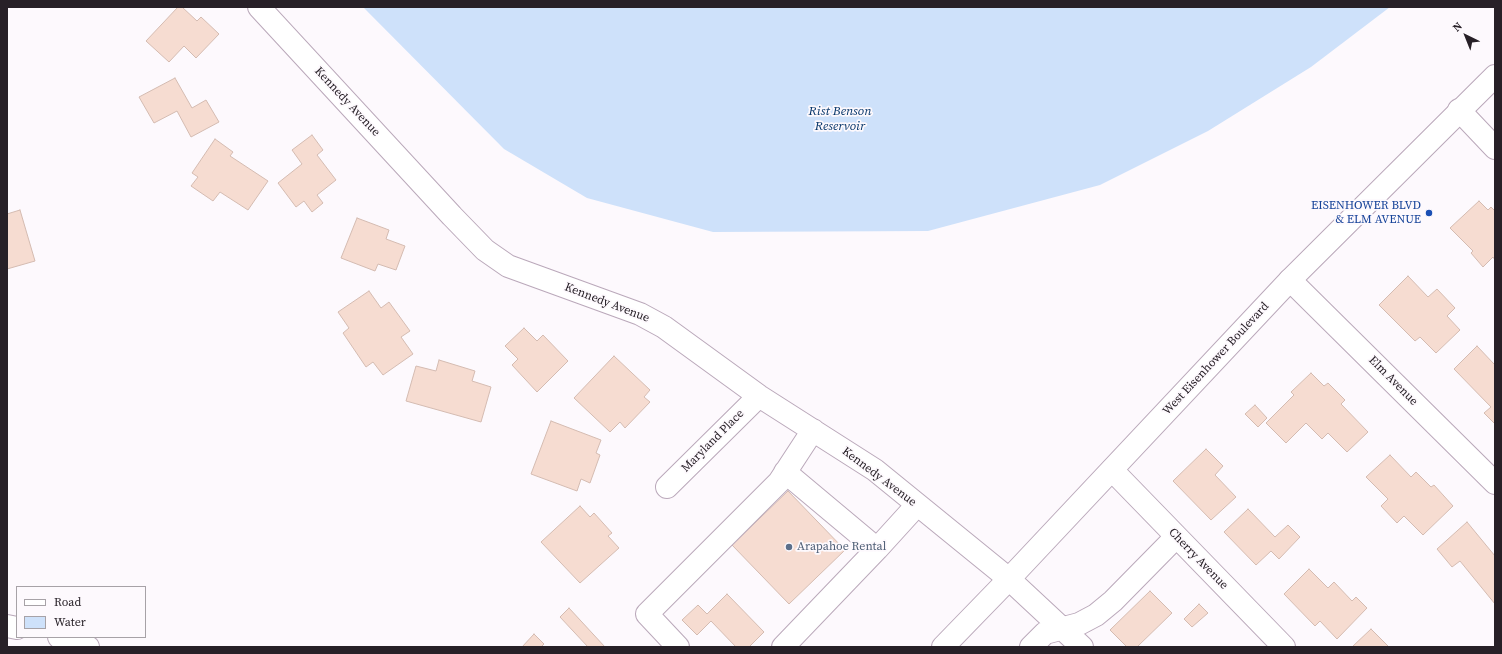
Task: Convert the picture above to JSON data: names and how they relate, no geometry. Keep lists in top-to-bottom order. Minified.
{"streets":{"main road":["Kennedy Avenue","West Eisenhower Boulevard","Elm Avenue","Maryland Place","Cherry Avenue"]},"crossings":[["Kennedy Avenue","West Eisenhower Boulevard"],["Kennedy Avenue","Maryland Place"],["West Eisenhower Boulevard","Elm Avenue"],["West Eisenhower Boulevard","Cherry Avenue"]],"water":["Rist Benson Reservoir"],"places":["EISENHOWER BLVD & ELM AVENUE","Arapahoe Rental"],"legend":["Road","Water"],"north":"top left"}
